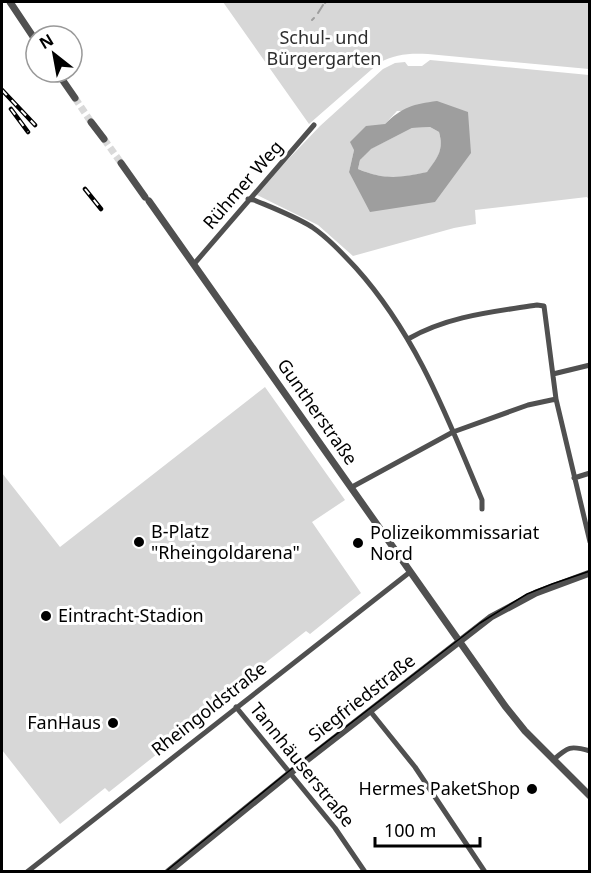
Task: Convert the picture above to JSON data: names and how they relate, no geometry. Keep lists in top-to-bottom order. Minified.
{"streets":{"street":["Rühmer Weg","Guntherstraße","Siegfriedstraße","Rheingoldstraße","Tannhäuserstraße"]},"crossings":[["Rühmer Weg","Guntherstraße"],["Guntherstraße","Siegfriedstraße"],["Guntherstraße","Rheingoldstraße"],["Siegfriedstraße","Tannhäuserstraße"],["Rheingoldstraße","Tannhäuserstraße"]],"parks":["Schul- und Bürgergarten"],"places":["B-Platz \"Rheingoldarena\"","Polizeikommissariat Nord","Eintracht-Stadion","FanHaus","Hermes PaketShop"],"scale_bar":"100 m","north":"top left"}
